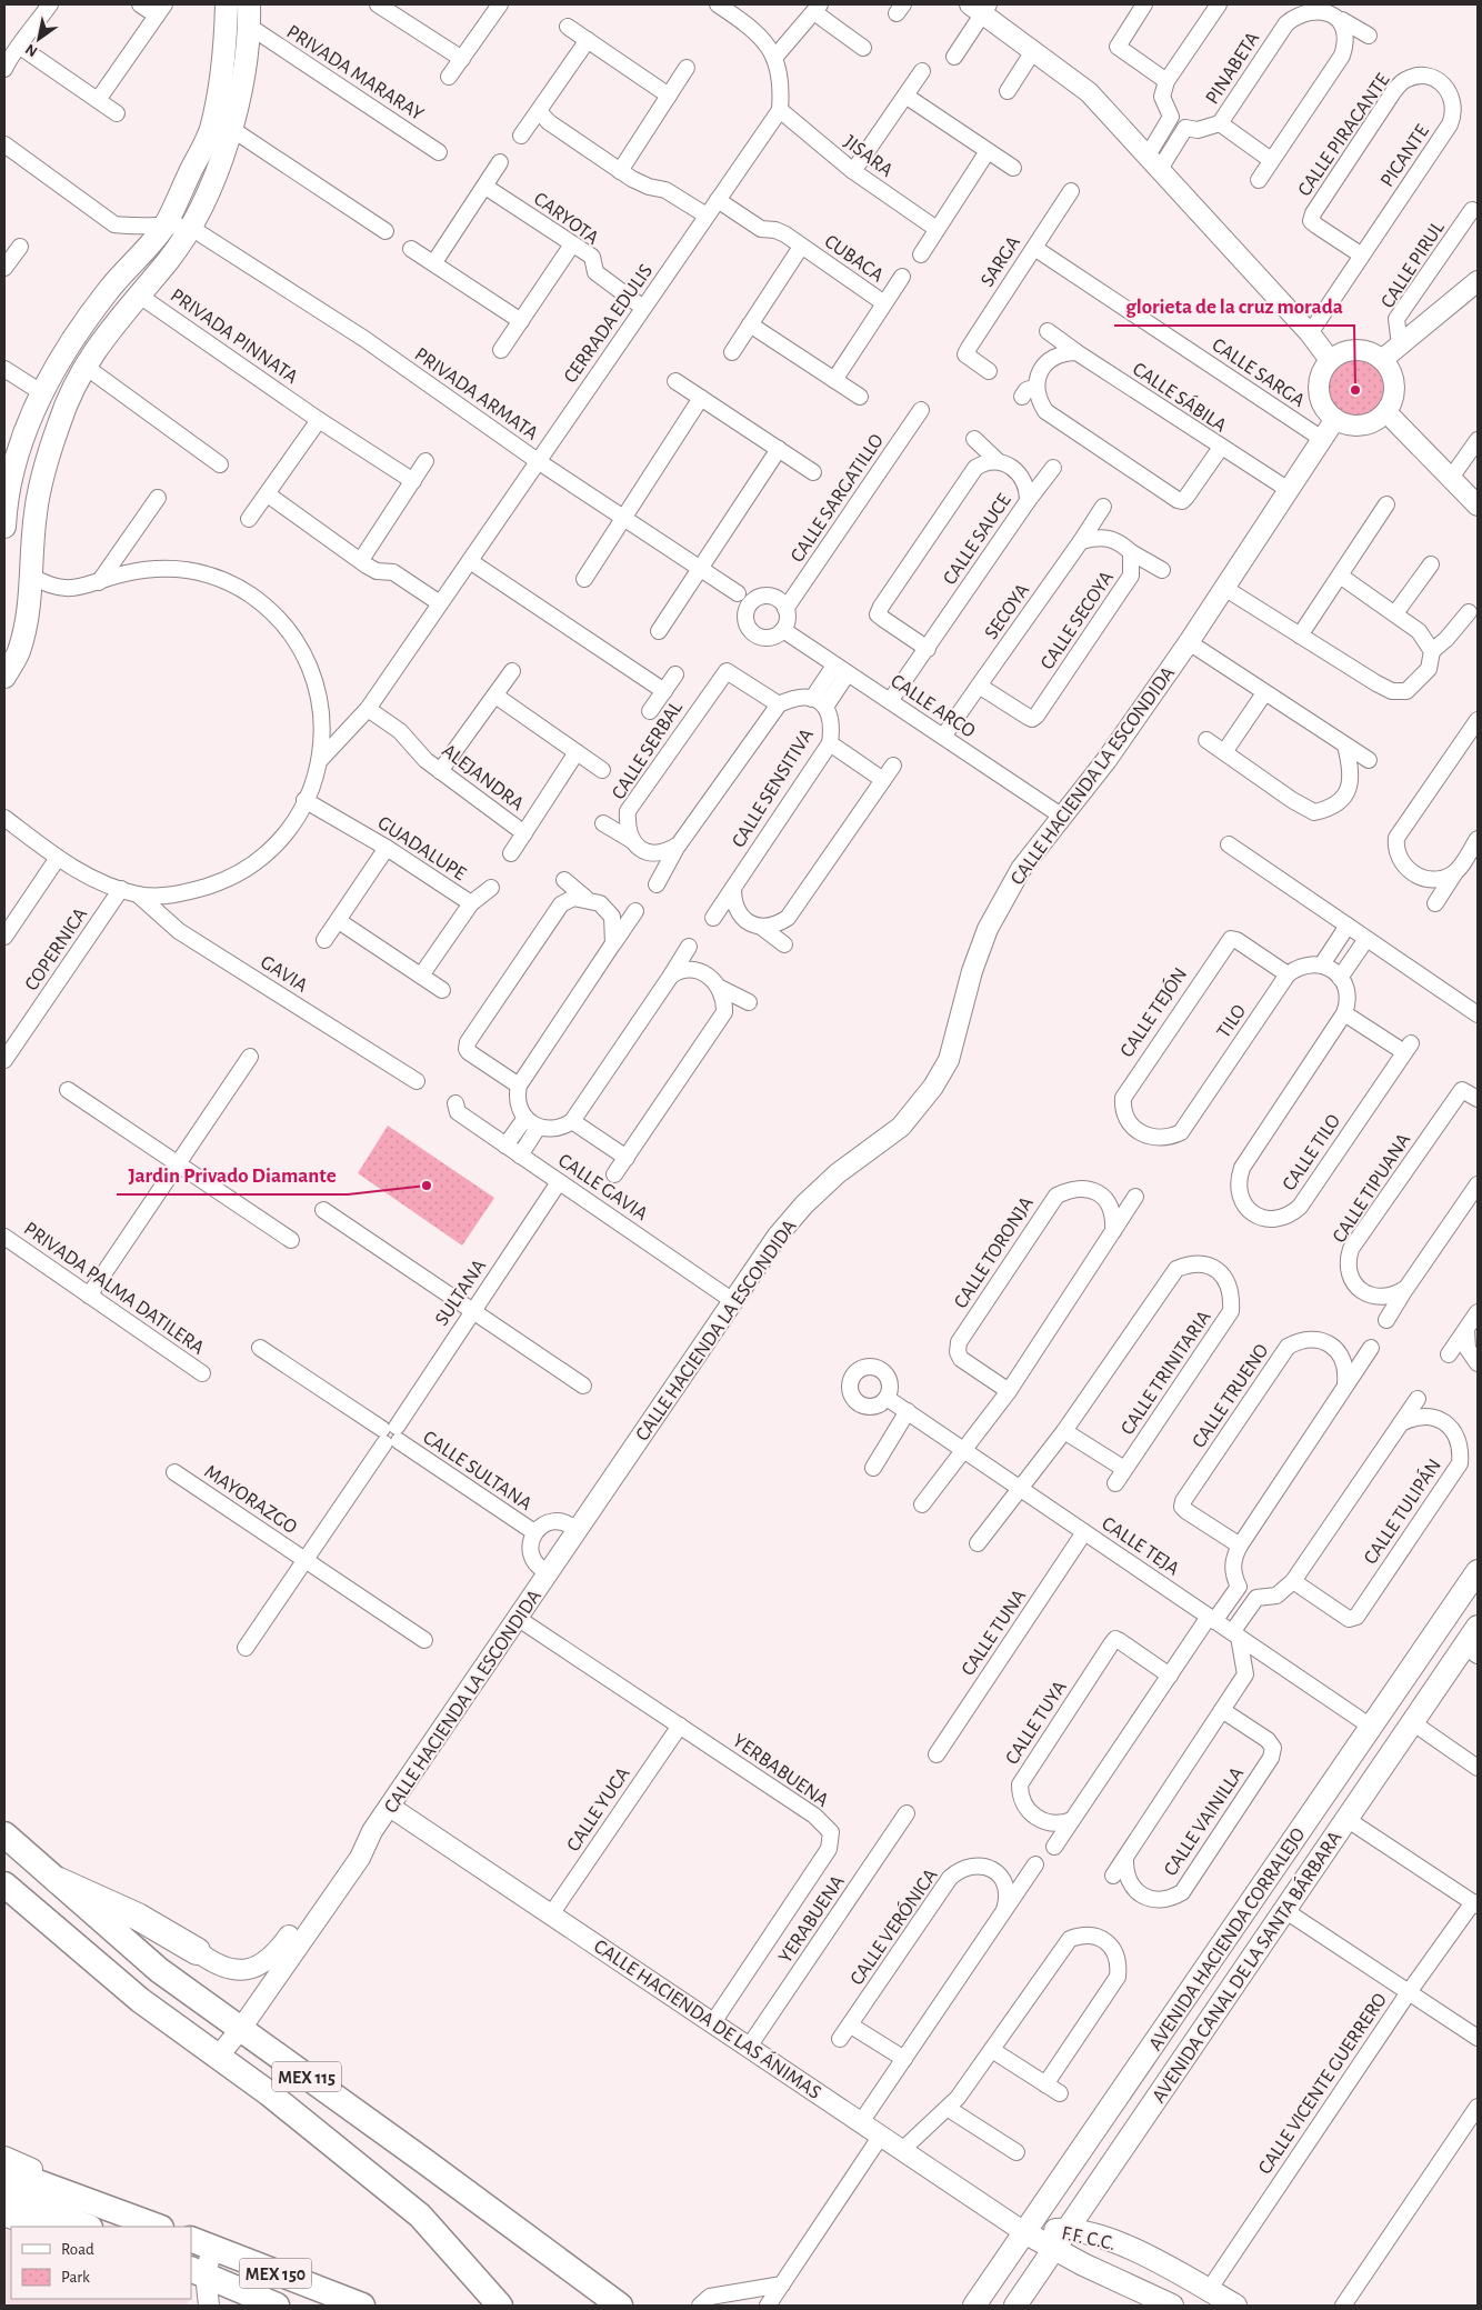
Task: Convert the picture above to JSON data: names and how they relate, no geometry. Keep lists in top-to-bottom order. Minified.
{"streets":{"main road":["AVENIDA HACIENDA CORRALEJO","AVENIDA CANAL DE LA SANTA BÁRBARA","MEX 115","F.F. C.C.","MEX 150"],"street":["PINABETA","PRIVADA MARARAY","CALLE PIRACANTE","JISARA","PICANTE","CARYOTA","CUBACA","SARGA","CALLE PIRUL","CERRADA EDULIS","PRIVADA PINNATA","CALLE SARGA","PRIVADA ARMATA","CALLE SÁBILA","CALLE SARGATILLO","CALLE SAUCE","SECOYA","CALLE SECOYA","CALLE ARCO","CALLE SERBAL","CALLE HACIENDA LA ESCONDIDA","ALEJANDRA","CALLE SENSITIVA","GUADALUPE","COPERNICA","GAVIA","CALLE TEJÓN","TILO","CALLE TILO","CALLE GAVIA","CALLE TIPUANA","CALLE TORONJA","PRIVADA PALMA DATILERA","SULTANA","CALLE TRINITARIA","CALLE TRUENO","CALLE SULTANA","MAYORAZGO","CALLE TULIPÁN","CALLE TEJA","CALLE TUNA","CALLE TUYA","YERBABUENA","CALLE YUCA","CALLE VAINILLA","YERABUENA","CALLE VERÓNICA","CALLE HACIENDA DE LAS ÁNIMAS","CALLE VICENTE GUERRERO"]},"crossings":[["CALLE PIRACANTE","PICANTE"],["JISARA","CERRADA EDULIS"],["CARYOTA","CERRADA EDULIS"],["CUBACA","CERRADA EDULIS"],["SARGA","CALLE SARGA"],["CERRADA EDULIS","PRIVADA ARMATA"],["CERRADA EDULIS","ALEJANDRA"],["CALLE SARGA","CALLE HACIENDA LA ESCONDIDA"],["CALLE SÁBILA","CALLE HACIENDA LA ESCONDIDA"],["CALLE SARGATILLO","CALLE ARCO"],["CALLE SAUCE","CALLE ARCO"],["SECOYA","CALLE SECOYA"],["SECOYA","CALLE ARCO"],["CALLE ARCO","CALLE HACIENDA LA ESCONDIDA"],["CALLE HACIENDA LA ESCONDIDA","CALLE GAVIA"],["CALLE HACIENDA LA ESCONDIDA","CALLE SULTANA"],["CALLE HACIENDA LA ESCONDIDA","YERBABUENA"],["CALLE HACIENDA LA ESCONDIDA","CALLE HACIENDA DE LAS ÁNIMAS"],["CALLE HACIENDA LA ESCONDIDA","MEX 115"],["CALLE TEJÓN","TILO"],["CALLE GAVIA","SULTANA"],["SULTANA","CALLE SULTANA"],["SULTANA","MAYORAZGO"],["CALLE TRINITARIA","CALLE TEJA"],["CALLE TEJA","CALLE TUNA"],["CALLE TEJA","AVENIDA HACIENDA CORRALEJO"],["YERBABUENA","CALLE YUCA"],["YERBABUENA","CALLE HACIENDA DE LAS ÁNIMAS"],["CALLE YUCA","CALLE HACIENDA DE LAS ÁNIMAS"],["YERABUENA","CALLE HACIENDA DE LAS ÁNIMAS"],["CALLE VERÓNICA","CALLE HACIENDA DE LAS ÁNIMAS"],["AVENIDA HACIENDA CORRALEJO","CALLE HACIENDA DE LAS ÁNIMAS"],["AVENIDA HACIENDA CORRALEJO","F.F. C.C."],["AVENIDA CANAL DE LA SANTA BÁRBARA","F.F. C.C."],["CALLE HACIENDA DE LAS ÁNIMAS","F.F. C.C."],["CALLE VICENTE GUERRERO","F.F. C.C."]],"places":["glorieta de la cruz morada","Jardin Privado Diamante"],"legend":["Road","Park"],"north":"bottom left"}
